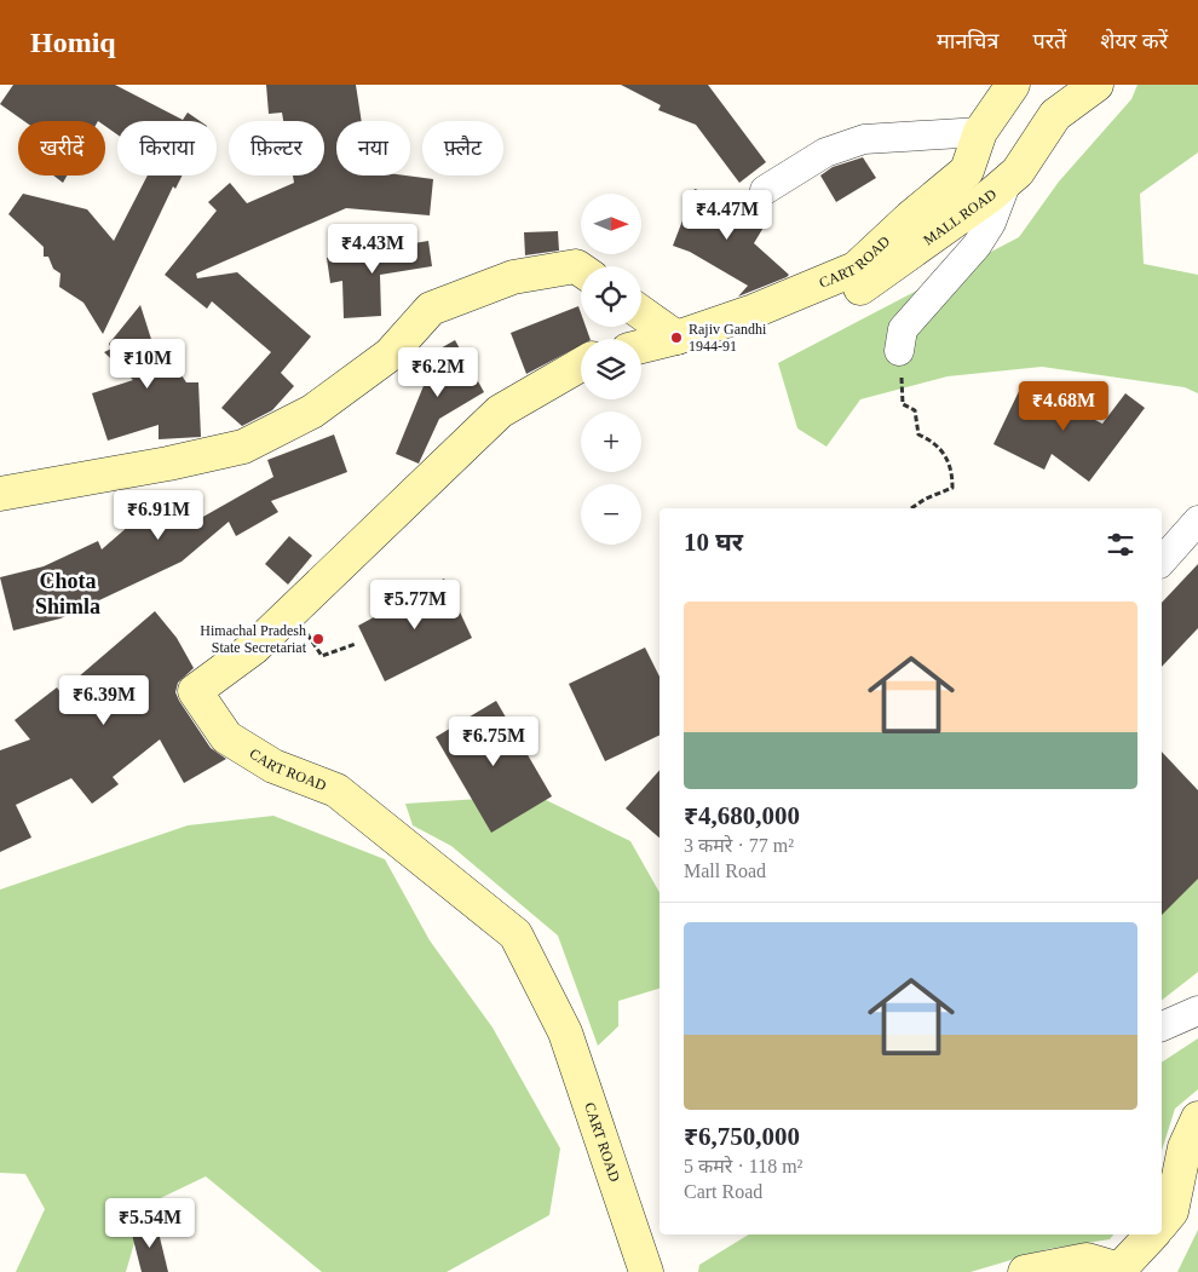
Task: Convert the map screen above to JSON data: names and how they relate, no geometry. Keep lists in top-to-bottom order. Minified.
{"streets":{"main road":["MALL ROAD","CART ROAD"]},"crossings":[["MALL ROAD","CART ROAD"]],"districts":["Chota Shimla"],"places":["Rajiv Gandhi 1944-91","Himachal Pradesh State Secretariat"],"north":"right","page":{"header":"Homiq","nav":["मानचित्र","परतें","शेयर करें"],"chip":["खरीदें","किराया","फ़िल्टर","नया","फ़्लैट"],"price":["₹4.47M","₹4.43M","₹10M","₹6.2M","₹4.68M","₹6.91M","₹5.77M","₹6.39M","₹6.75M","₹5.54M"],"map_buttons":["+","−"],"heading":"10 घर","list":[{"name":"₹4,680,000","note":"3 कमरे · 77 m² · Mall Road"},{"name":"₹6,750,000","note":"5 कमरे · 118 m² · Cart Road"}]}}
